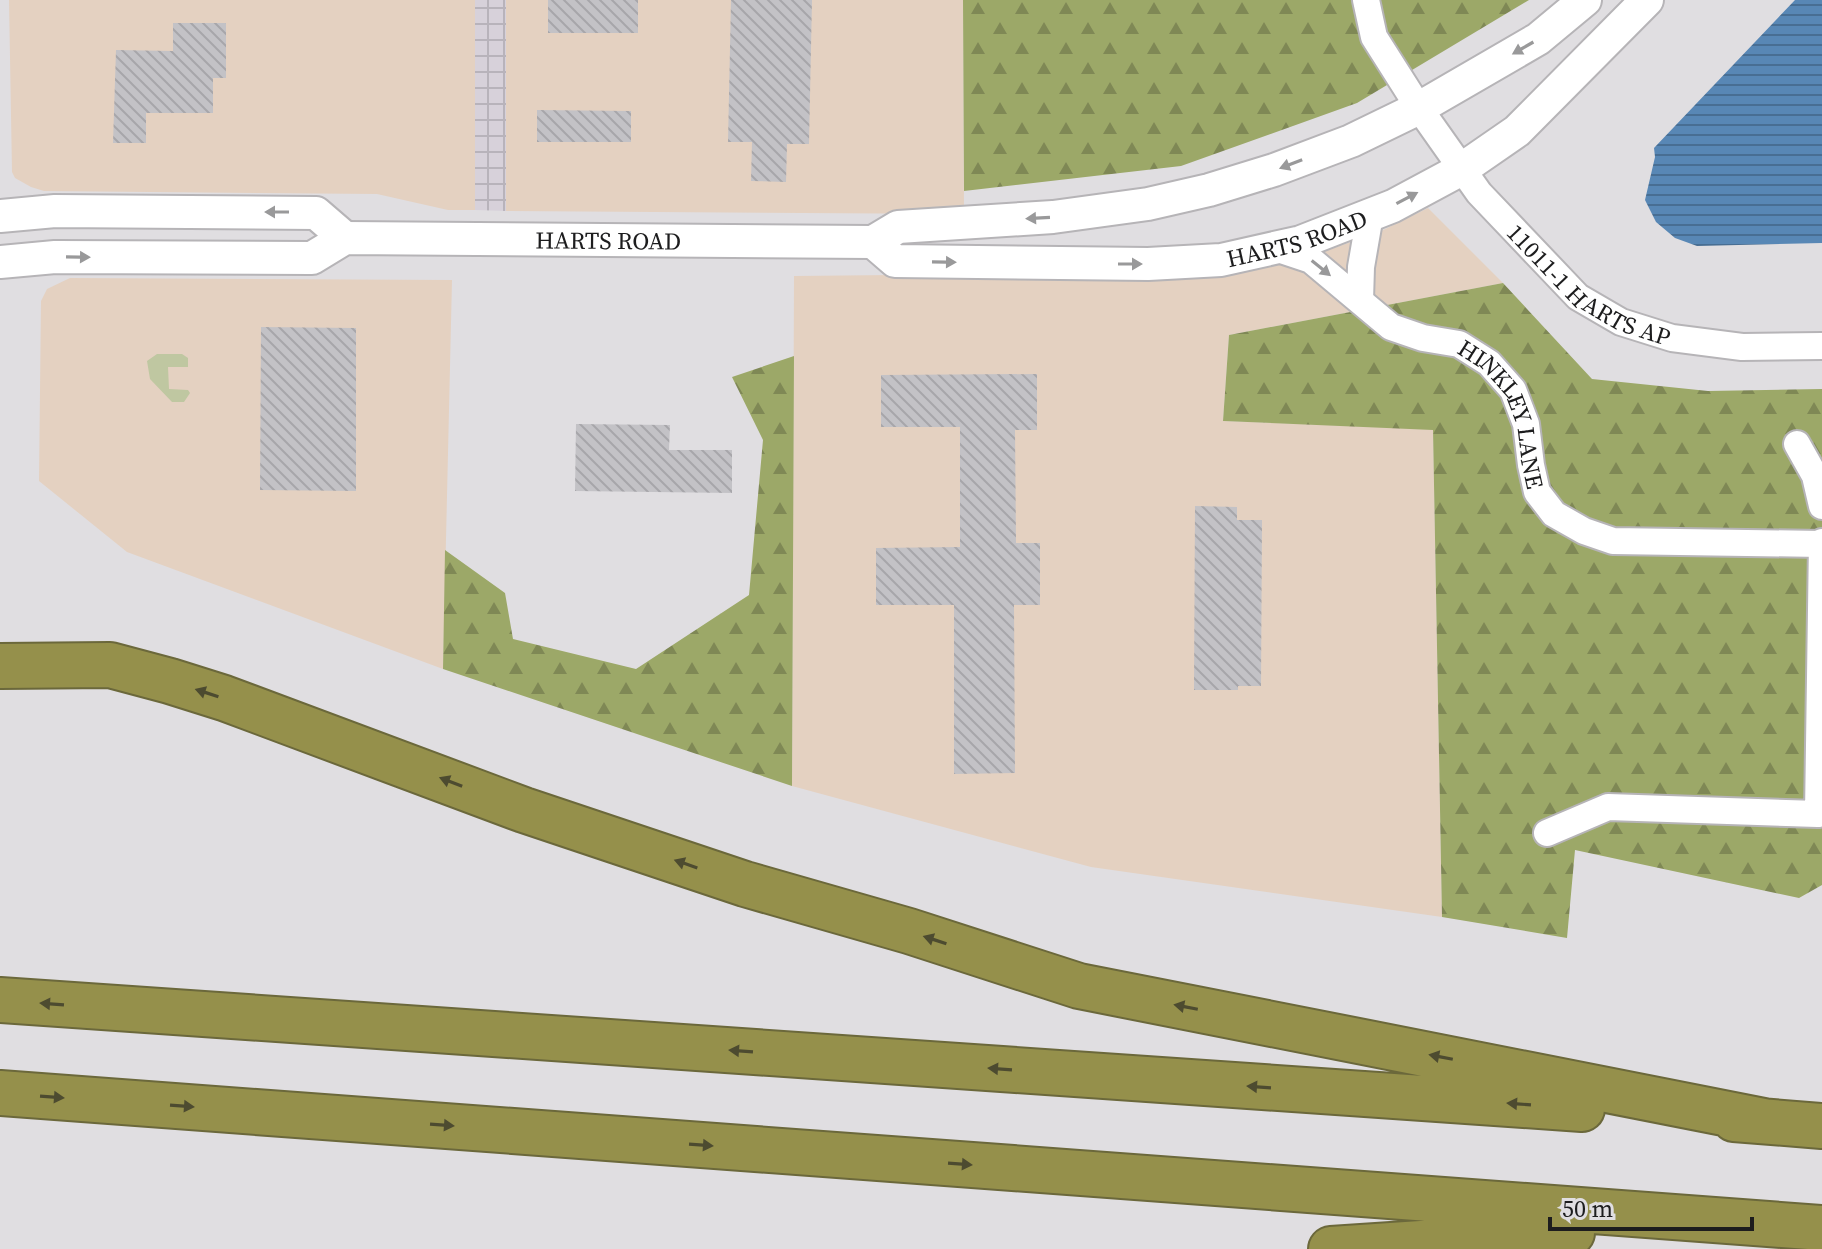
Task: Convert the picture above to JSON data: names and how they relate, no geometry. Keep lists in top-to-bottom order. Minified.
{"streets":{"street":["HARTS ROAD","11011-1 HARTS AP","HINKLEY LANE"]},"crossings":[["HARTS ROAD","11011-1 HARTS AP"],["HARTS ROAD","HINKLEY LANE"]],"scale_bar":"50 m"}
